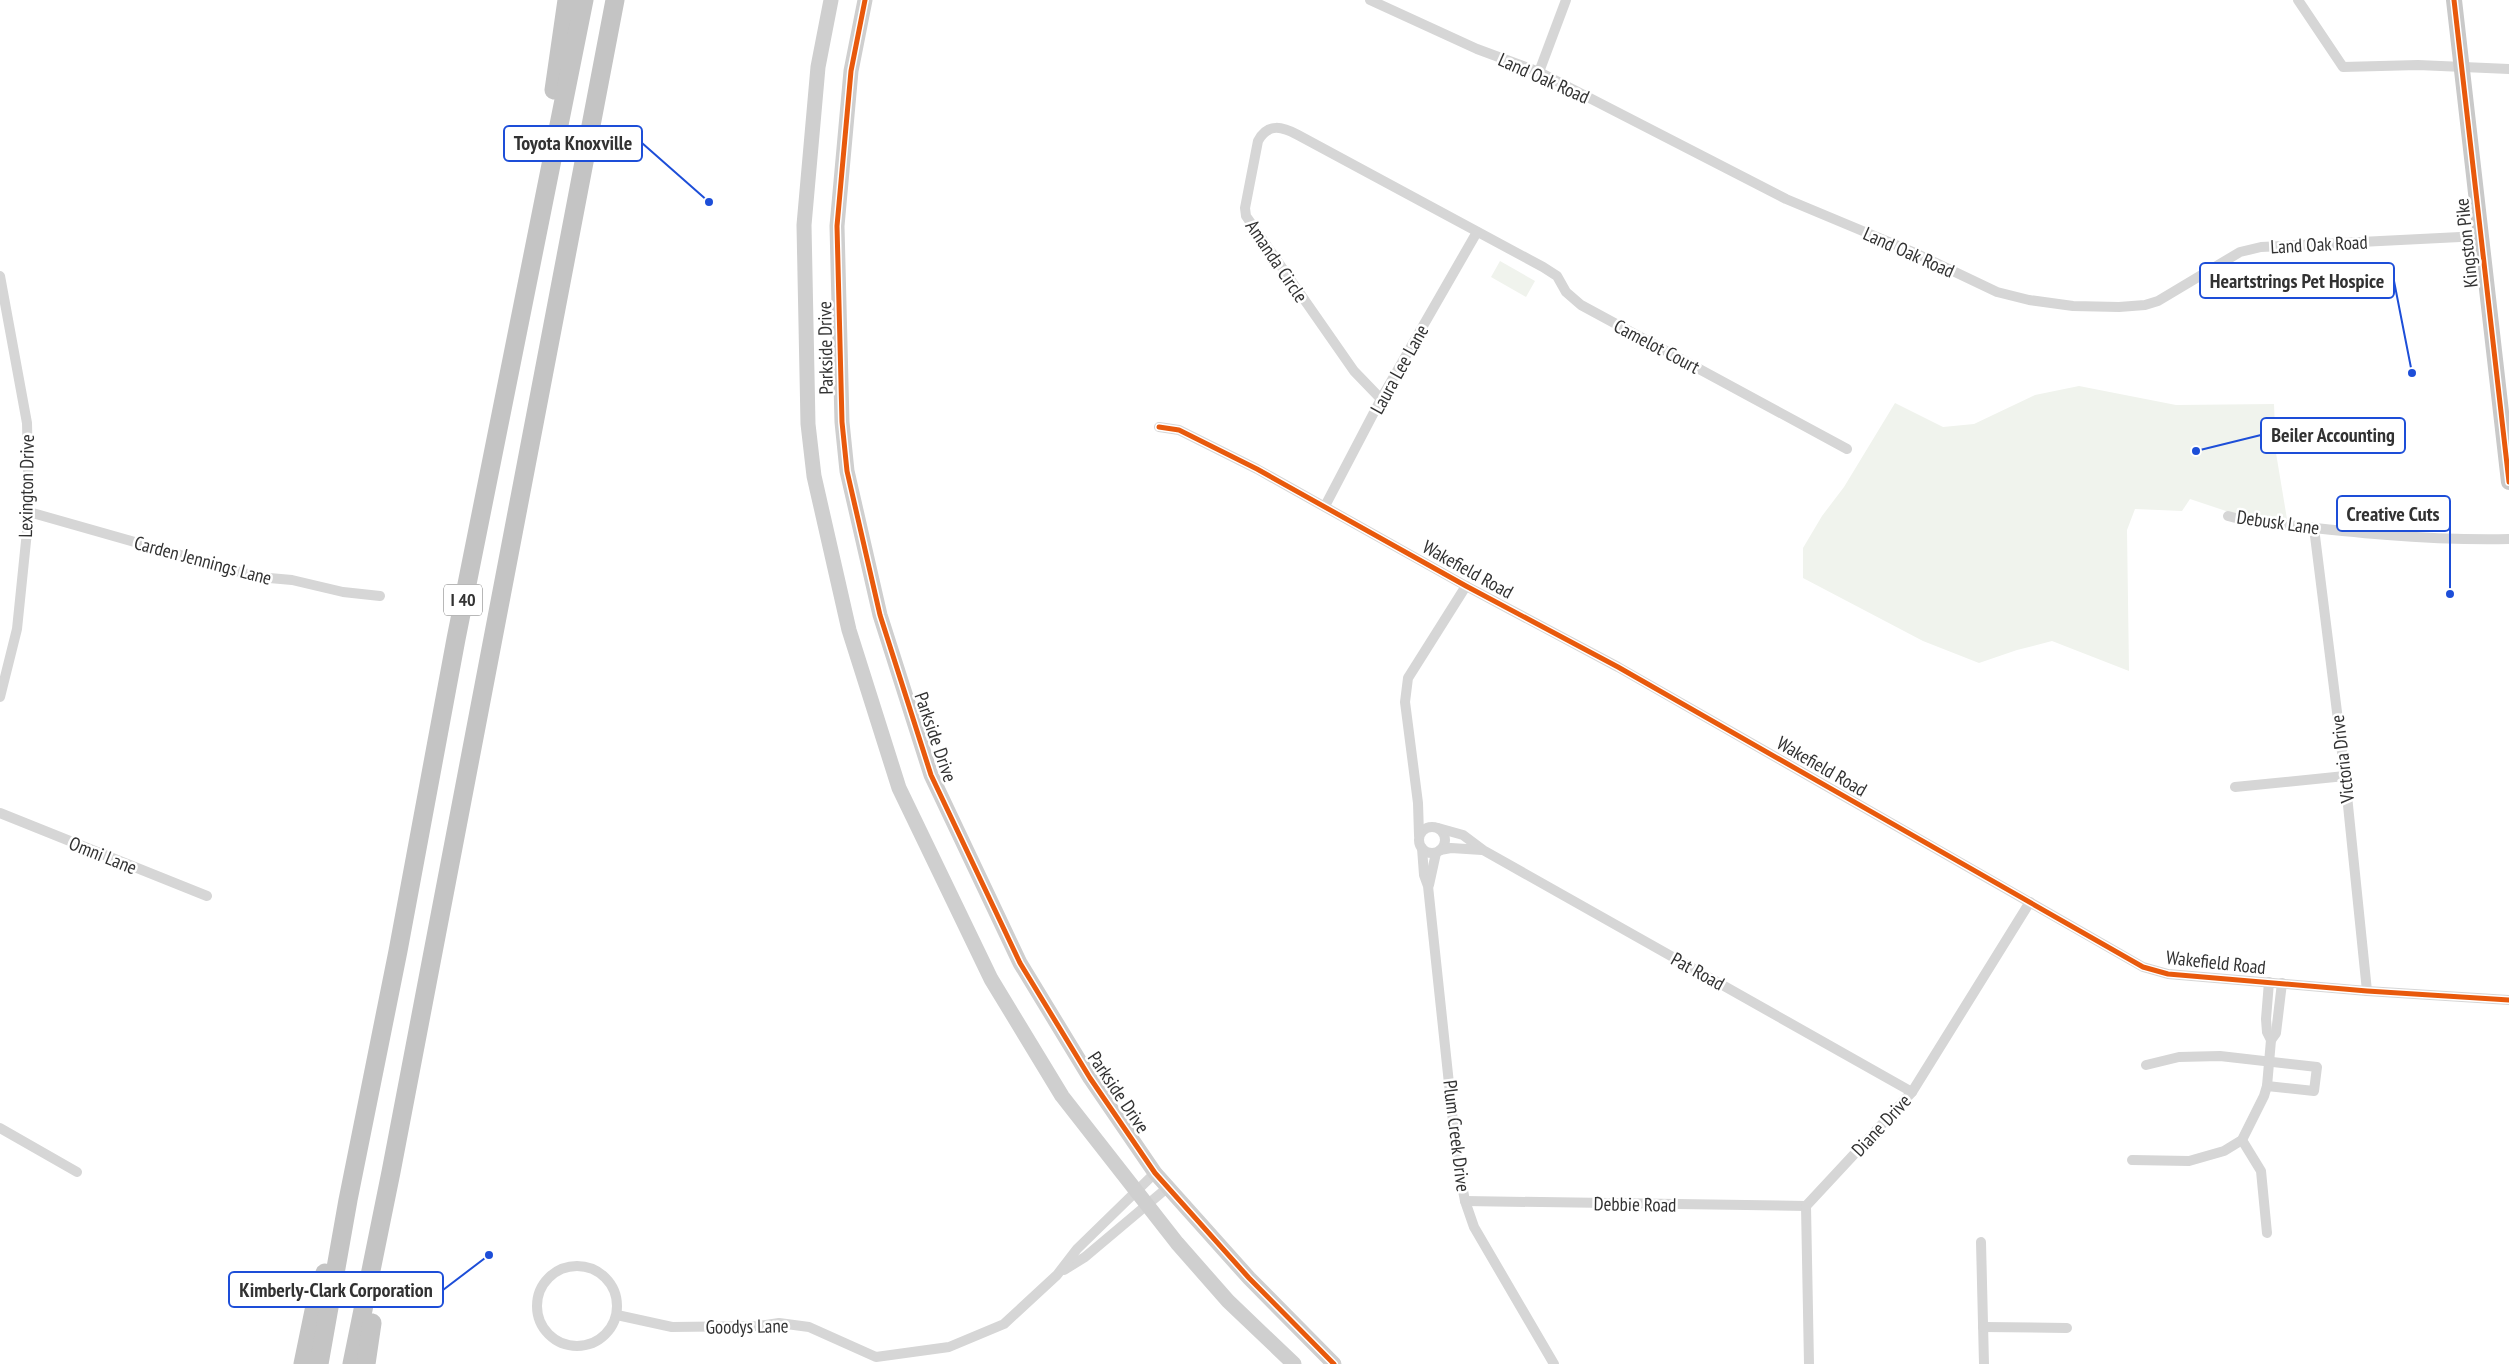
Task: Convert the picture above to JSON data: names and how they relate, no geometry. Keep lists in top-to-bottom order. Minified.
{"streets":{"highway":["I 40"],"main road":["Kingston Pike"],"street":["Land Oak Road","Amanda Circle","Camelot Court","Parkside Drive","Laura Lee Lane","Lexington Drive","Debusk Lane","Carden Jennings Lane","Wakefield Road","Victoria Drive","Omni Lane","Pat Road","Diane Drive","Plum Creek Drive","Debbie Road","Goodys Lane"]},"crossings":[["Land Oak Road","Kingston Pike"],["Amanda Circle","Camelot Court"],["Amanda Circle","Laura Lee Lane"],["Camelot Court","Laura Lee Lane"],["Parkside Drive","Goodys Lane"],["Laura Lee Lane","Wakefield Road"],["Lexington Drive","Carden Jennings Lane"],["Debusk Lane","Victoria Drive"],["Wakefield Road","Victoria Drive"],["Wakefield Road","Diane Drive"],["Wakefield Road","Plum Creek Drive"],["Pat Road","Diane Drive"],["Pat Road","Plum Creek Drive"],["Diane Drive","Debbie Road"],["Plum Creek Drive","Debbie Road"]],"places":["Toyota Knoxville","Heartstrings Pet Hospice","Beiler Accounting","Creative Cuts","Kimberly-Clark Corporation"]}
